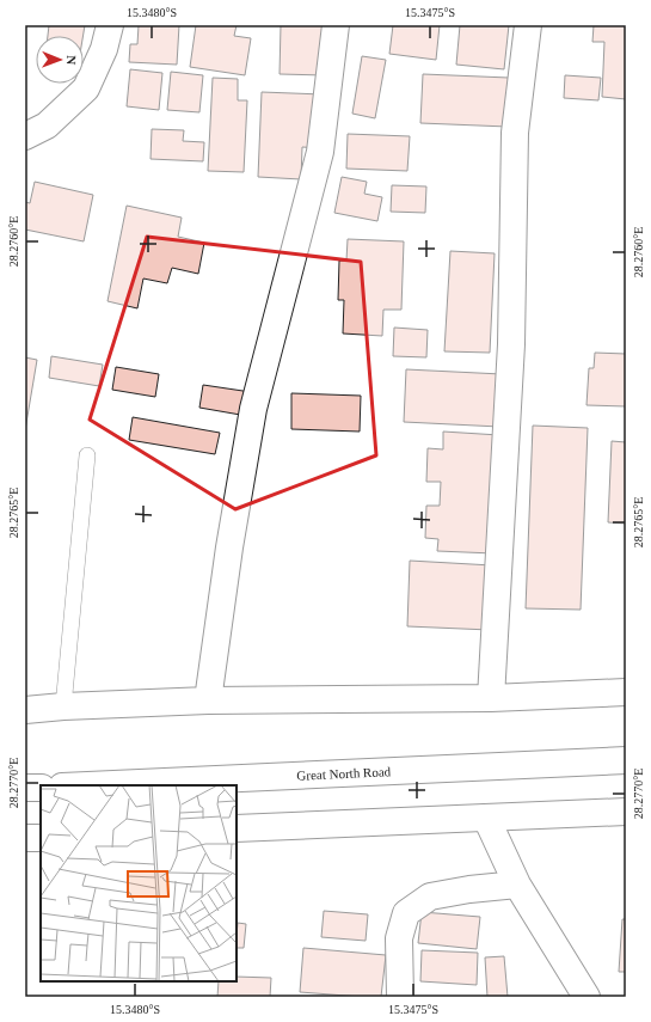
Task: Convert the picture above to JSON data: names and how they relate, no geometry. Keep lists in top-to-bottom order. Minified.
{"streets":{"street":["Great North Road"]},"north":"right","coordinates":["15.3480°S","15.3475°S","28.2760°E","28.2765°E","28.2770°E"]}
